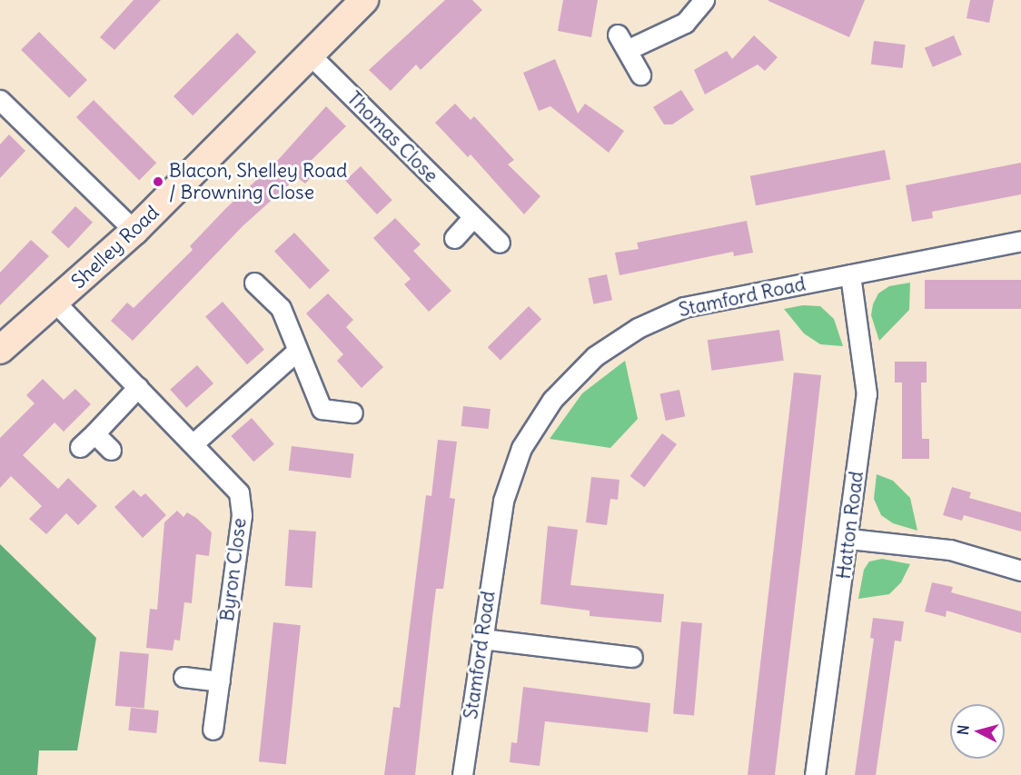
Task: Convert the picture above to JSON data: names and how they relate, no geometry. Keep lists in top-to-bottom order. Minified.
{"streets":{"street":["Thomas Close","Shelley Road","Stamford Road","Hatton Road","Byron Close"]},"crossings":[["Thomas Close","Shelley Road"],["Shelley Road","Byron Close"],["Stamford Road","Hatton Road"]],"places":["Blacon, Shelley Road / Browning Close"],"north":"left"}
